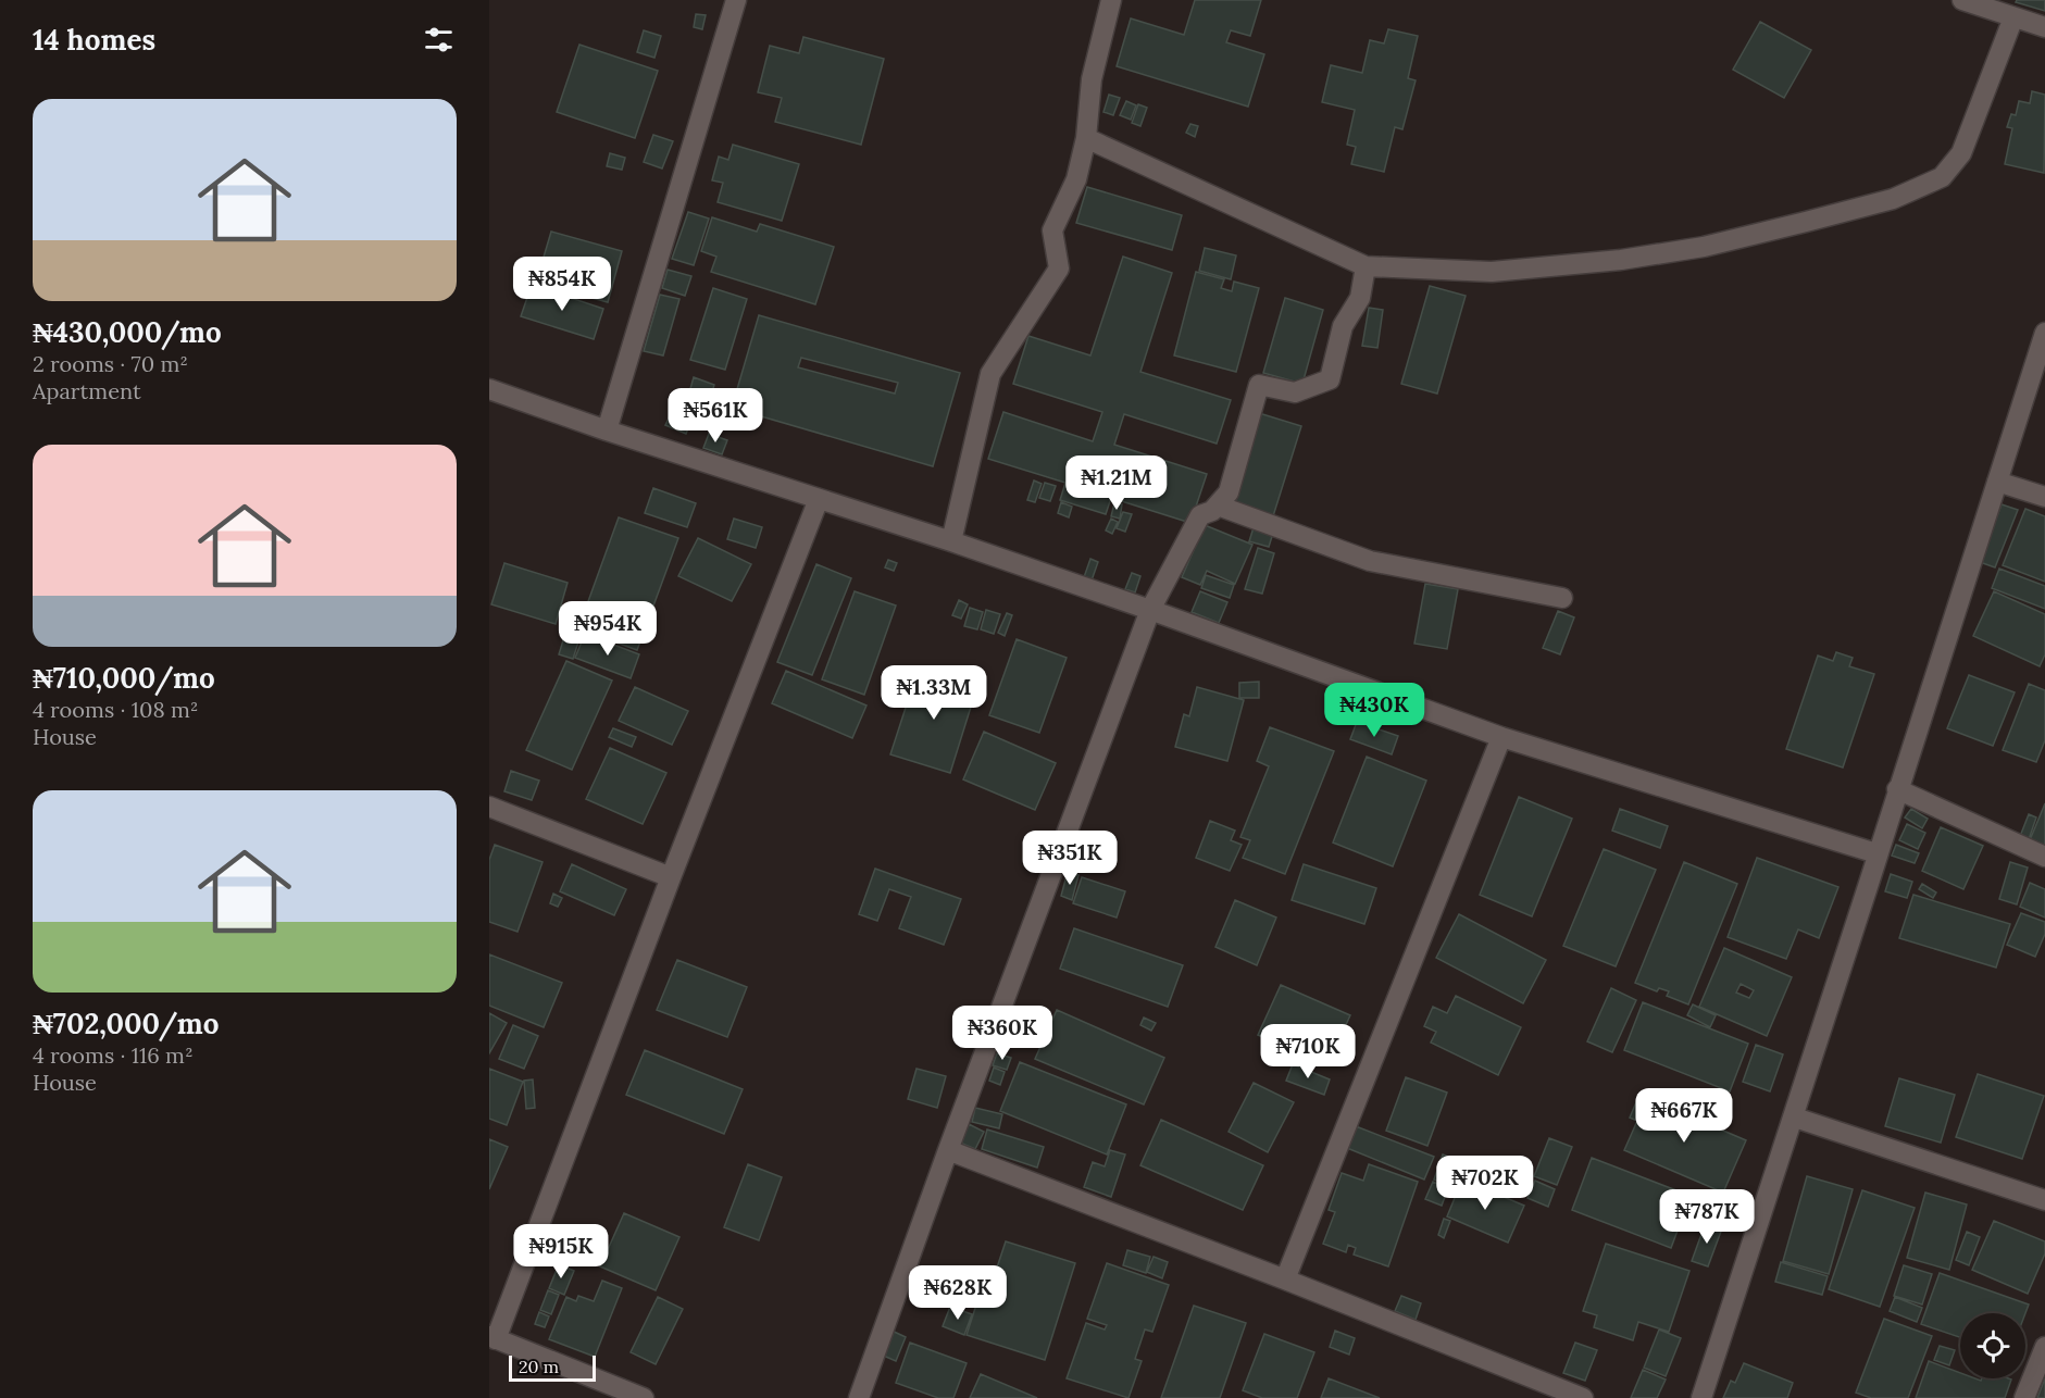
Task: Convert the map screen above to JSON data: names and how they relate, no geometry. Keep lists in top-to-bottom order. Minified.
{"scale_bar":"20 m","page":{"heading":"14 homes","list":[{"name":"₦430,000/mo","note":"2 rooms · 70 m² · Apartment"},{"name":"₦710,000/mo","note":"4 rooms · 108 m² · House"},{"name":"₦702,000/mo","note":"4 rooms · 116 m² · House"}],"price":["₦854K","₦561K","₦1.21M","₦954K","₦1.33M","₦430K","₦351K","₦360K","₦710K","₦667K","₦702K","₦787K","₦915K","₦628K"],"scale":"20 m"}}
